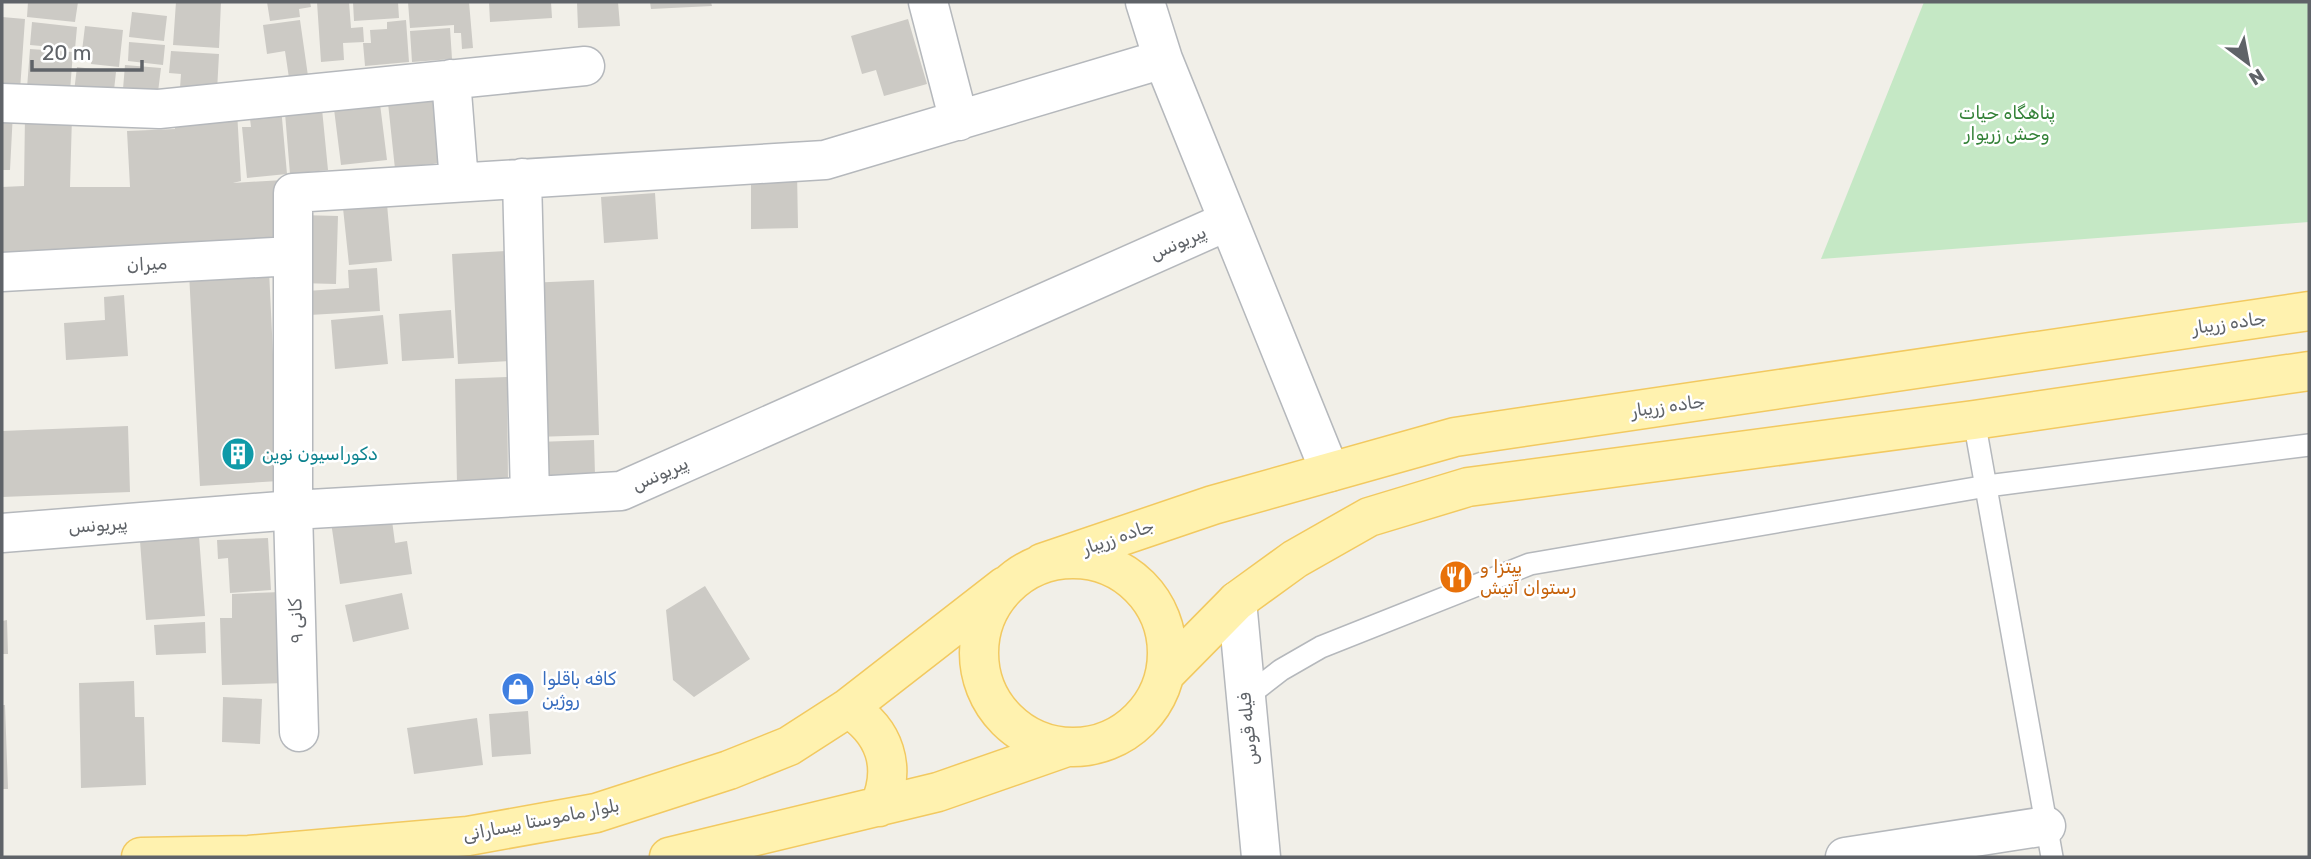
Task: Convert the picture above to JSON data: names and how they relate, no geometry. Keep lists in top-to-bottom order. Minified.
{"streets":{"main road":["جاده زریبار","بلوار ماموستا بیسارانی"],"street":["پیریونس","میران","کانی ۹","فیله قوس"]},"crossings":[["پیریونس","کانی ۹"],["میران","کانی ۹"],["جاده زریبار","بلوار ماموستا بیسارانی"]],"parks":["پناهگاه حیات وحش زریوار"],"places":{"building":["دکوراسیون نوین"],"restaurant":["پیتزا و رستوان آتیش"],"shop":["کافه باقلوا روژین"]},"scale_bar":"20 m","north":"bottom right"}
